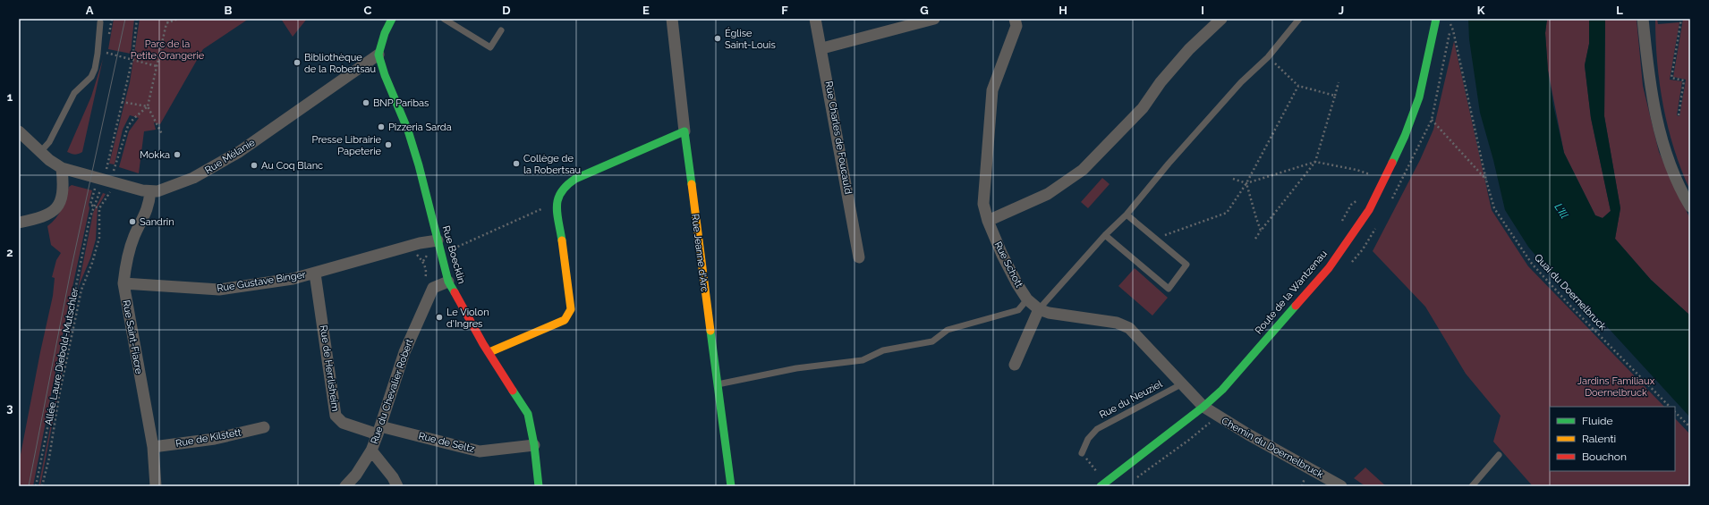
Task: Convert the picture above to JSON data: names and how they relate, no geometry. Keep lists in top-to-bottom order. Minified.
{"streets":{"street":["Rue Charles de Foucauld","Rue Mélanie","Rue Jeanne d'Arc","Rue Boecklin","Rue Schott","Rue Gustave Binger","Route de la Wantzenau","Rue Saint-Fiacre","Rue de Herrlisheim","Rue du Chevalier Robert","Rue de Kilstett","Rue de Seltz","Chemin du Doernelbruck"],"lane":["Rue du Neuziel"],"path":["Quai du Doernelbruck","Allée Laure Diebold-Mutschler"]},"crossings":[["Rue Mélanie","Rue Boecklin"],["Rue Mélanie","Rue Saint-Fiacre"],["Rue Boecklin","Rue Gustave Binger"],["Rue Boecklin","Rue de Seltz"],["Rue Schott","Route de la Wantzenau"],["Rue Schott","Rue du Neuziel"],["Rue Schott","Chemin du Doernelbruck"],["Rue Gustave Binger","Rue Saint-Fiacre"],["Rue Gustave Binger","Rue de Herrlisheim"],["Route de la Wantzenau","Chemin du Doernelbruck"],["Rue Saint-Fiacre","Rue de Kilstett"],["Rue de Herrlisheim","Rue du Chevalier Robert"],["Rue de Herrlisheim","Rue de Seltz"],["Rue du Chevalier Robert","Rue de Seltz"]],"water":["L'Ill"],"parks":["Parc de la Petite Orangerie","Jardins Familiaux Doernelbruck"],"places":["Église Saint-Louis","Bibliothèque de la Robertsau","BNP Paribas","Pizzeria Sarda","Presse Librairie Papeterie","Mokka","Collège de la Robertsau","Au Coq Blanc","Sandrin","Le Violon d'Ingres"],"legend":["Fluide","Ralenti","Bouchon"],"grid":{"columns":["A","B","C","D","E","F","G","H","I","J","K","L"],"rows":["1","2","3"]}}
